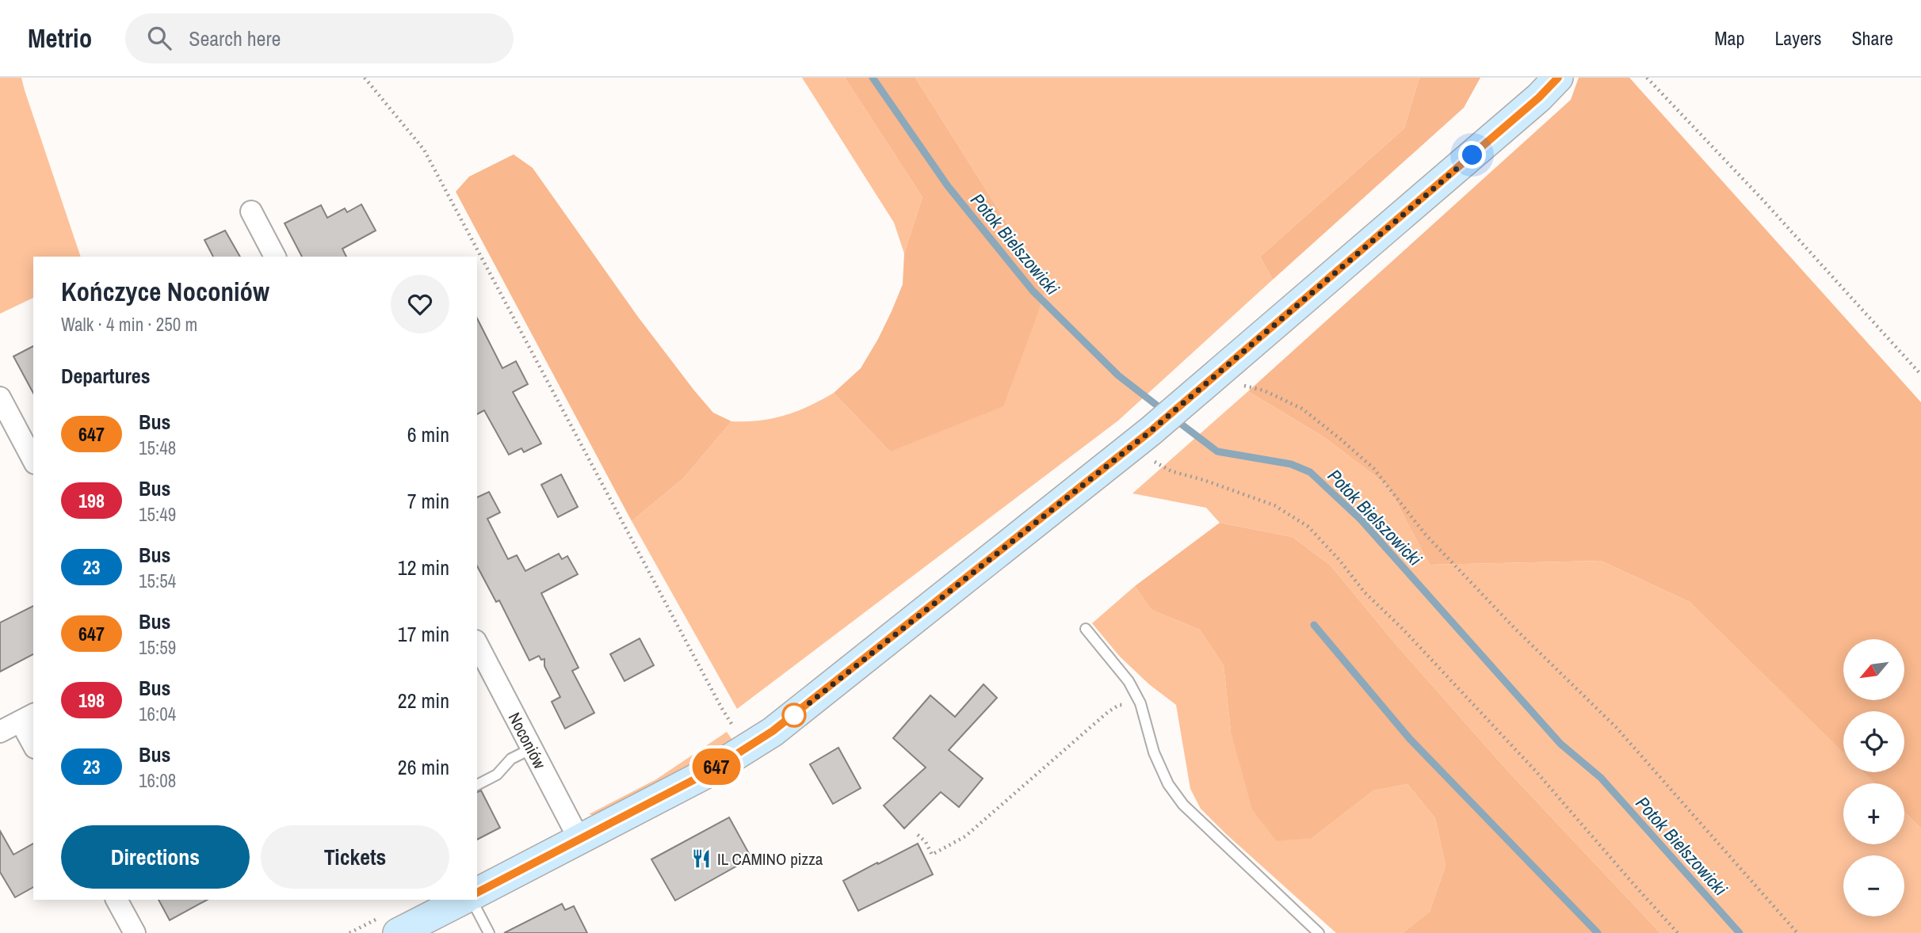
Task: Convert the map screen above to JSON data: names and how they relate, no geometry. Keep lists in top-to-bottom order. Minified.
{"streets":{"street":["Noconiów"]},"water":["Potok Bielszowicki"],"places":{"restaurant":["IL CAMINO pizza"]},"lines":["bus line 647"],"north":"bottom left","page":{"header":"Metrio","search":"Search here","nav":["Map","Layers","Share"],"on_map":"647","heading":[["Kończyce Noconiów","Walk · 4 min · 250 m"],"Departures"],"list":[{"mark":"647","name":"Bus","note":"15:48","value":"6 min"},{"mark":"198","name":"Bus","note":"15:49","value":"7 min"},{"mark":"23","name":"Bus","note":"15:54","value":"12 min"},{"mark":"647","name":"Bus","note":"15:59","value":"17 min"},{"mark":"198","name":"Bus","note":"16:04","value":"22 min"},{"mark":"23","name":"Bus","note":"16:08","value":"26 min"}],"map_buttons":["+","−"],"buttons":["Directions","Tickets"]}}
